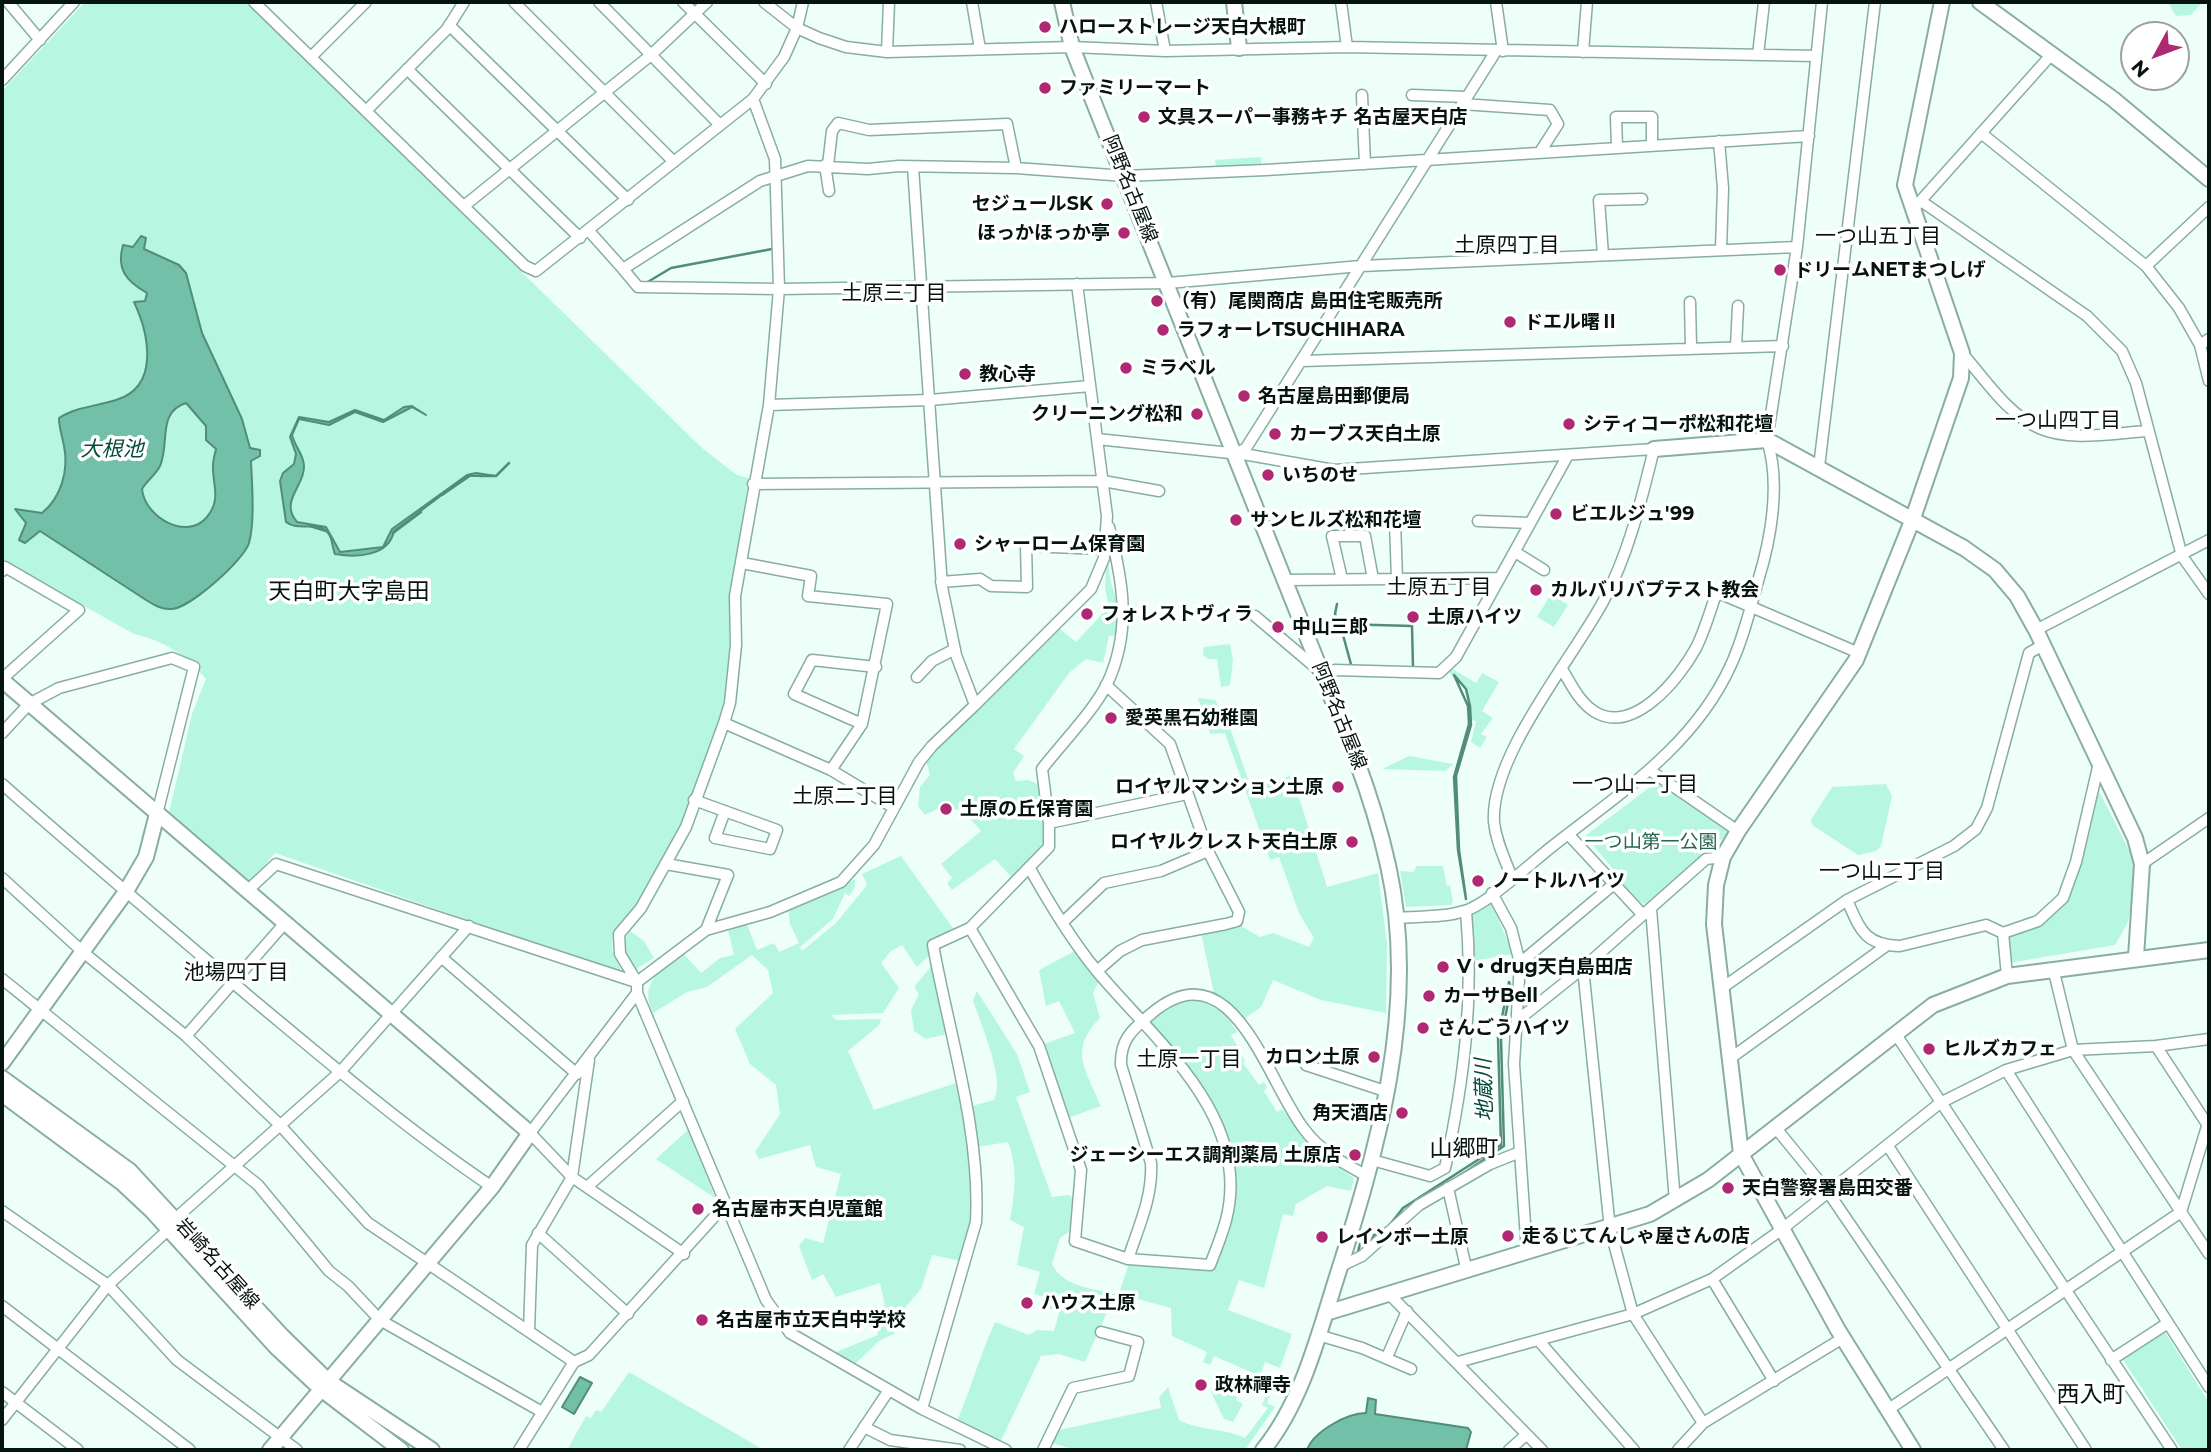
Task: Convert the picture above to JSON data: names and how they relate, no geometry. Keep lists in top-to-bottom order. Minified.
{"streets":{"street":["阿野名古屋線","岩崎名古屋線"]},"districts":["一つ山五丁目","土原四丁目","土原三丁目","一つ山四丁目","土原五丁目","天白町大字島田","一つ山一丁目","土原二丁目","一つ山二丁目","池場四丁目","土原一丁目","山郷町","西入町"],"water":["大根池","地蔵川"],"parks":["一つ山第一公園"],"places":["ハローストレージ天白大根町","ファミリーマート","文具スーパー事務キチ 名古屋天白店","セジュールSK","ほっかほっか亭","ドリームNETまつしげ","（有）尾関商店 島田住宅販売所","ドエル曙Ⅱ","ラフォーレTSUCHIHARA","ミラベル","教心寺","名古屋島田郵便局","クリーニング松和","シティコーポ松和花壇","カーブス天白土原","いちのせ","ビエルジュ'99","サンヒルズ松和花壇","シャーローム保育園","カルバリバプテスト教会","フォレストヴィラ","土原ハイツ","中山三郎","愛英黒石幼稚園","ロイヤルマンション土原","土原の丘保育園","ロイヤルクレスト天白土原","ノートルハイツ","V・drug天白島田店","カーサBell","さんごうハイツ","ヒルズカフェ","カロン土原","角天酒店","ジェーシーエス調剤薬局 土原店","天白警察署島田交番","名古屋市天白児童館","走るじてんしゃ屋さんの店","レインボー土原","ハウス土原","名古屋市立天白中学校","政林禪寺"],"north":"bottom left"}
